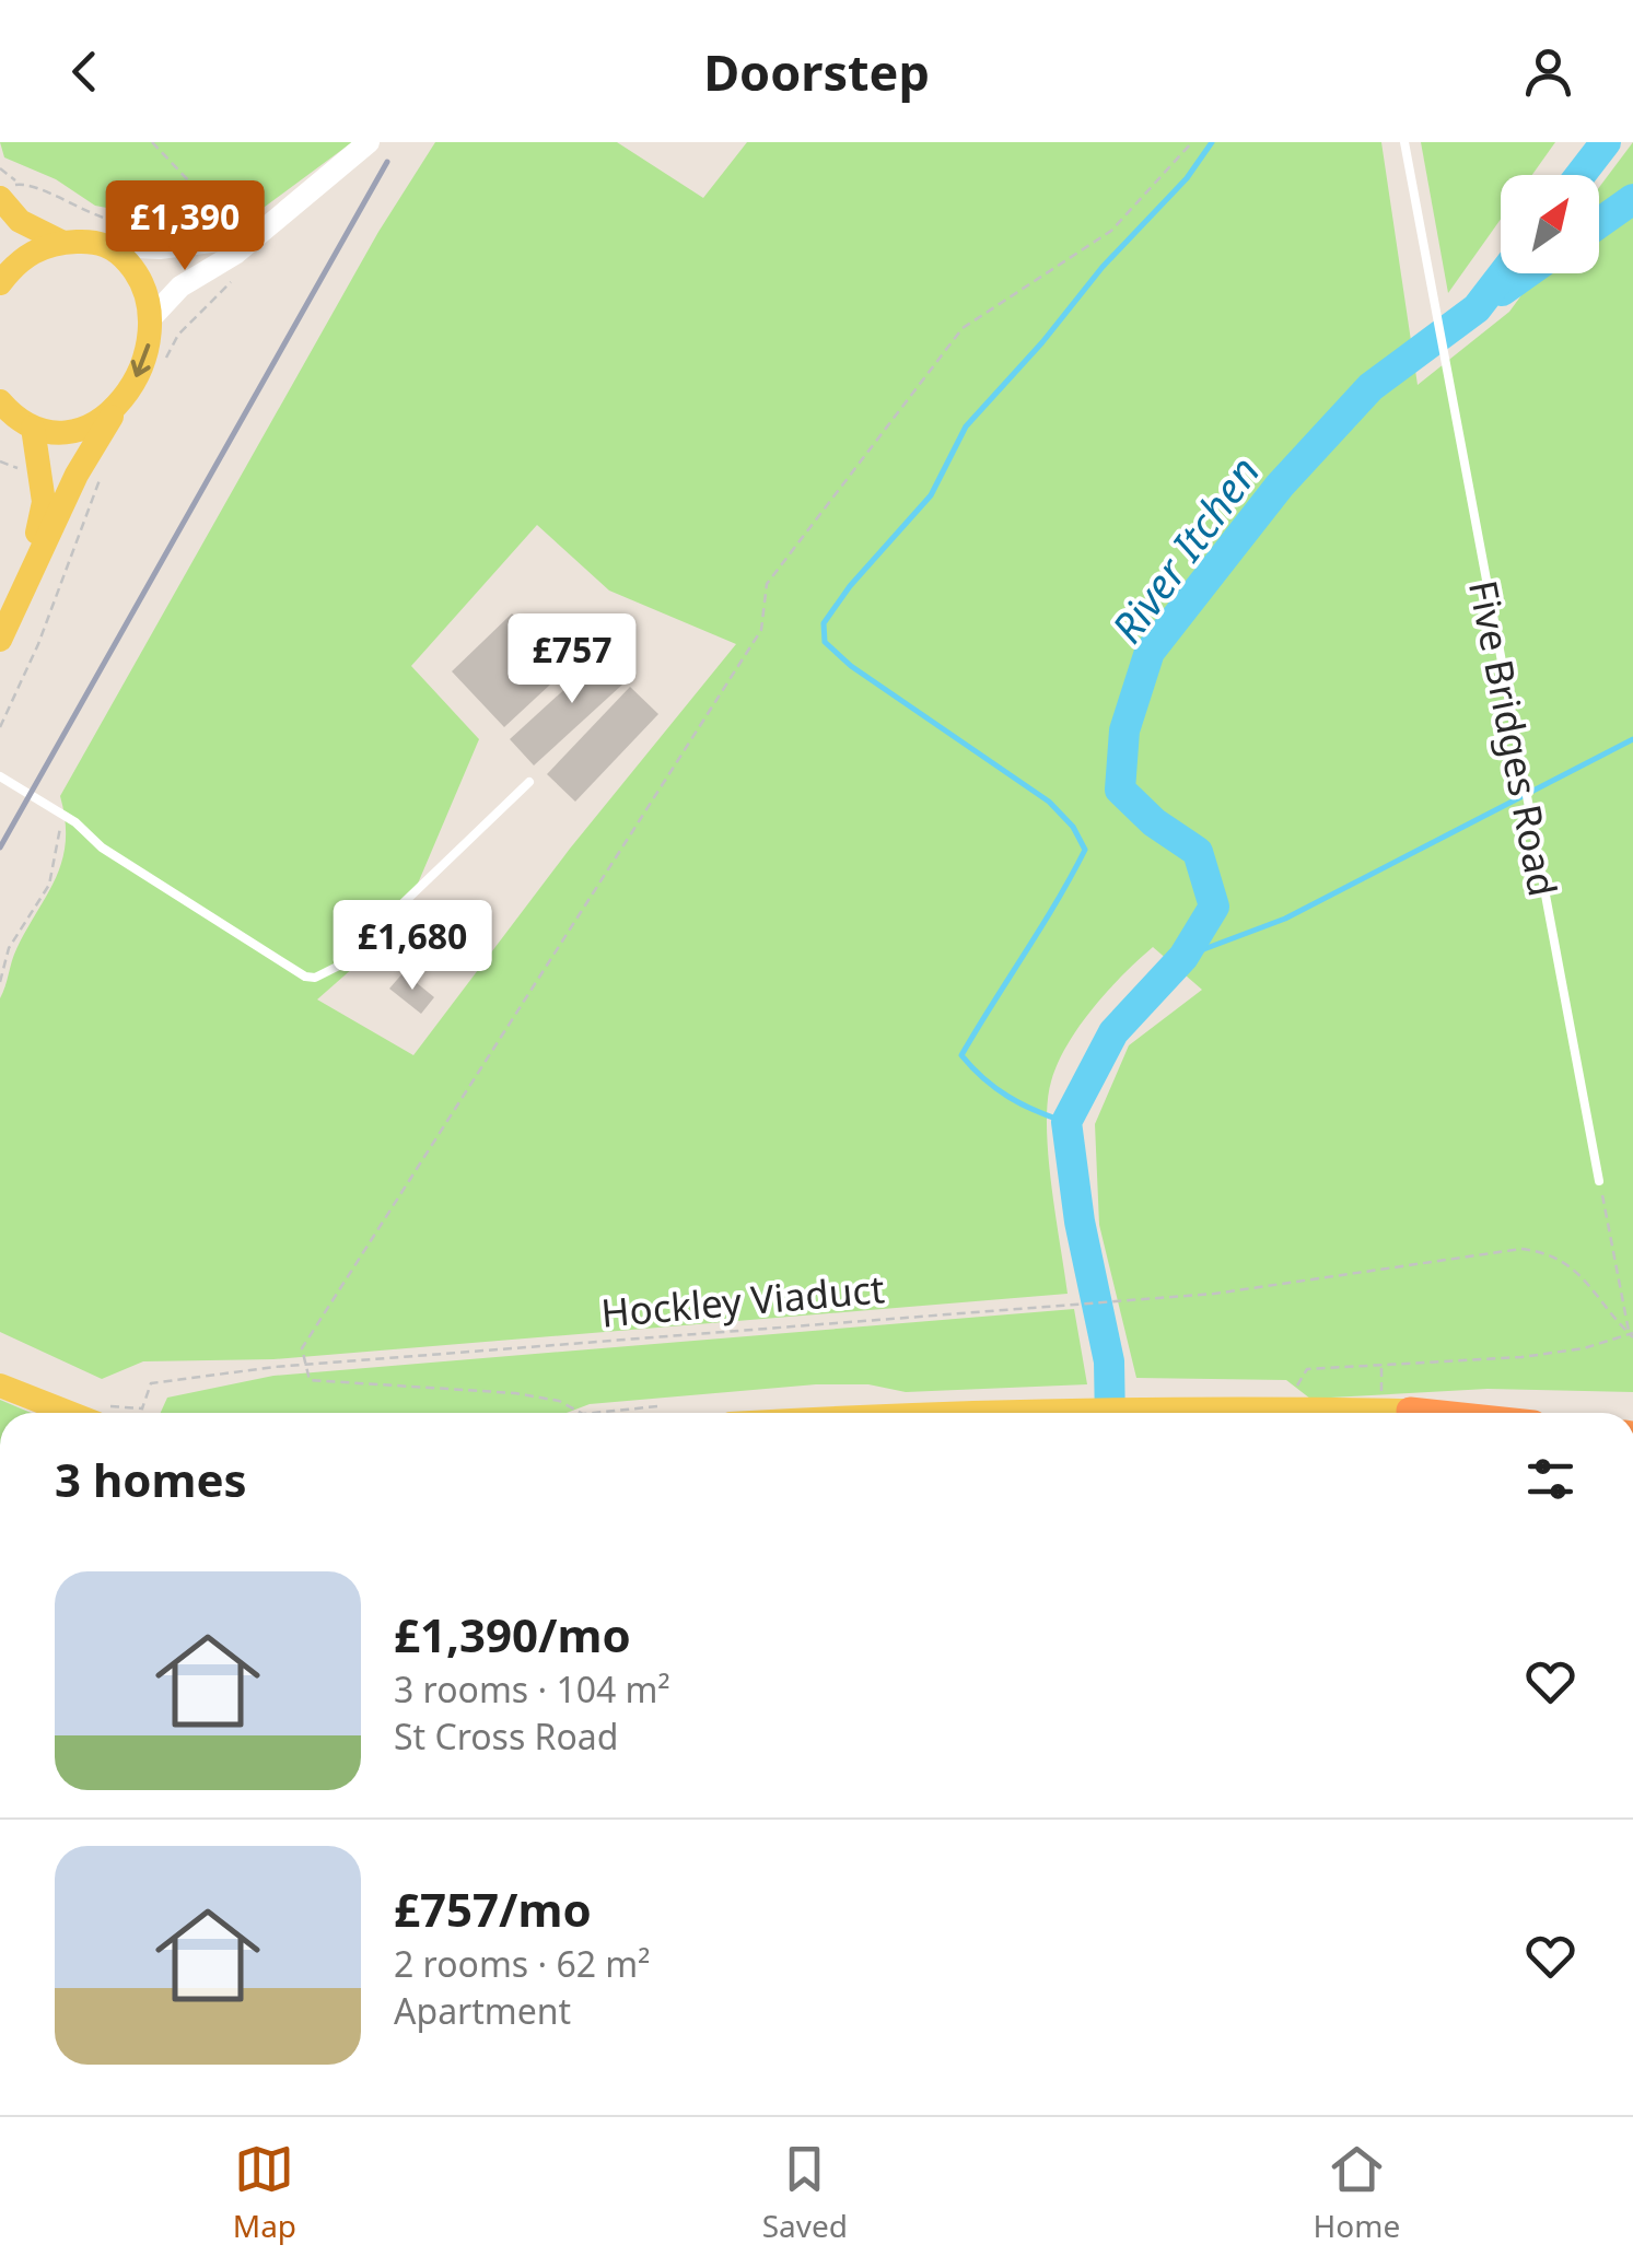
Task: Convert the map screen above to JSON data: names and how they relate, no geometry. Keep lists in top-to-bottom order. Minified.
{"streets":{"lane":["Five Bridges Road"],"path":["Hockley Viaduct"]},"water":["River Itchen"],"north":"top right","page":{"header":"Doorstep","price":["£1,390","£757","£1,680"],"heading":"3 homes","list":[{"name":"£1,390/mo","note":"3 rooms · 104 m² · St Cross Road"},{"name":"£757/mo","note":"2 rooms · 62 m² · Apartment"}],"tabs":["Map","Saved","Home"]}}
